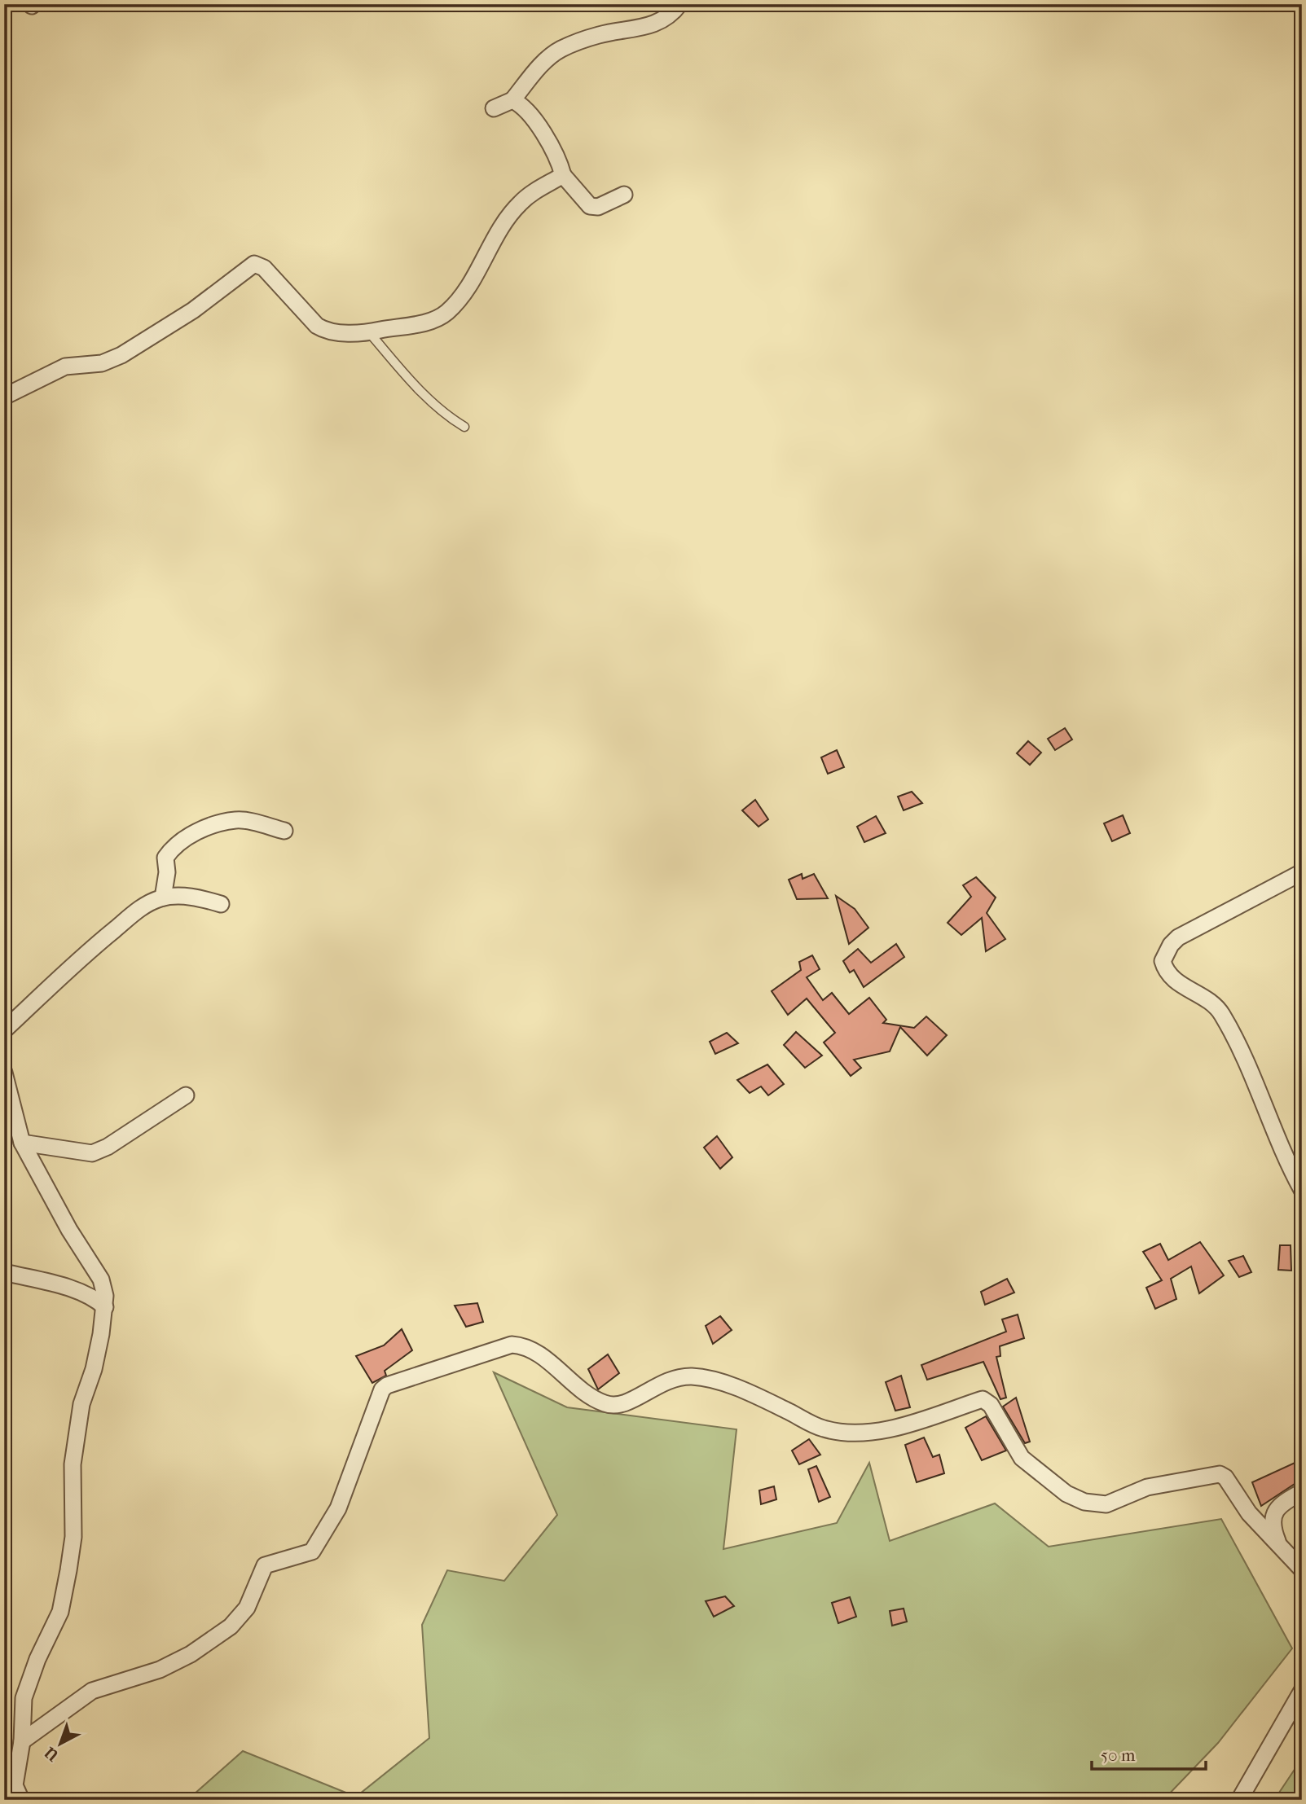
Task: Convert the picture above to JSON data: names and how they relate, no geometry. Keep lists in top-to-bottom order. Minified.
{"scale_bar":"50 m","north":"bottom left"}
